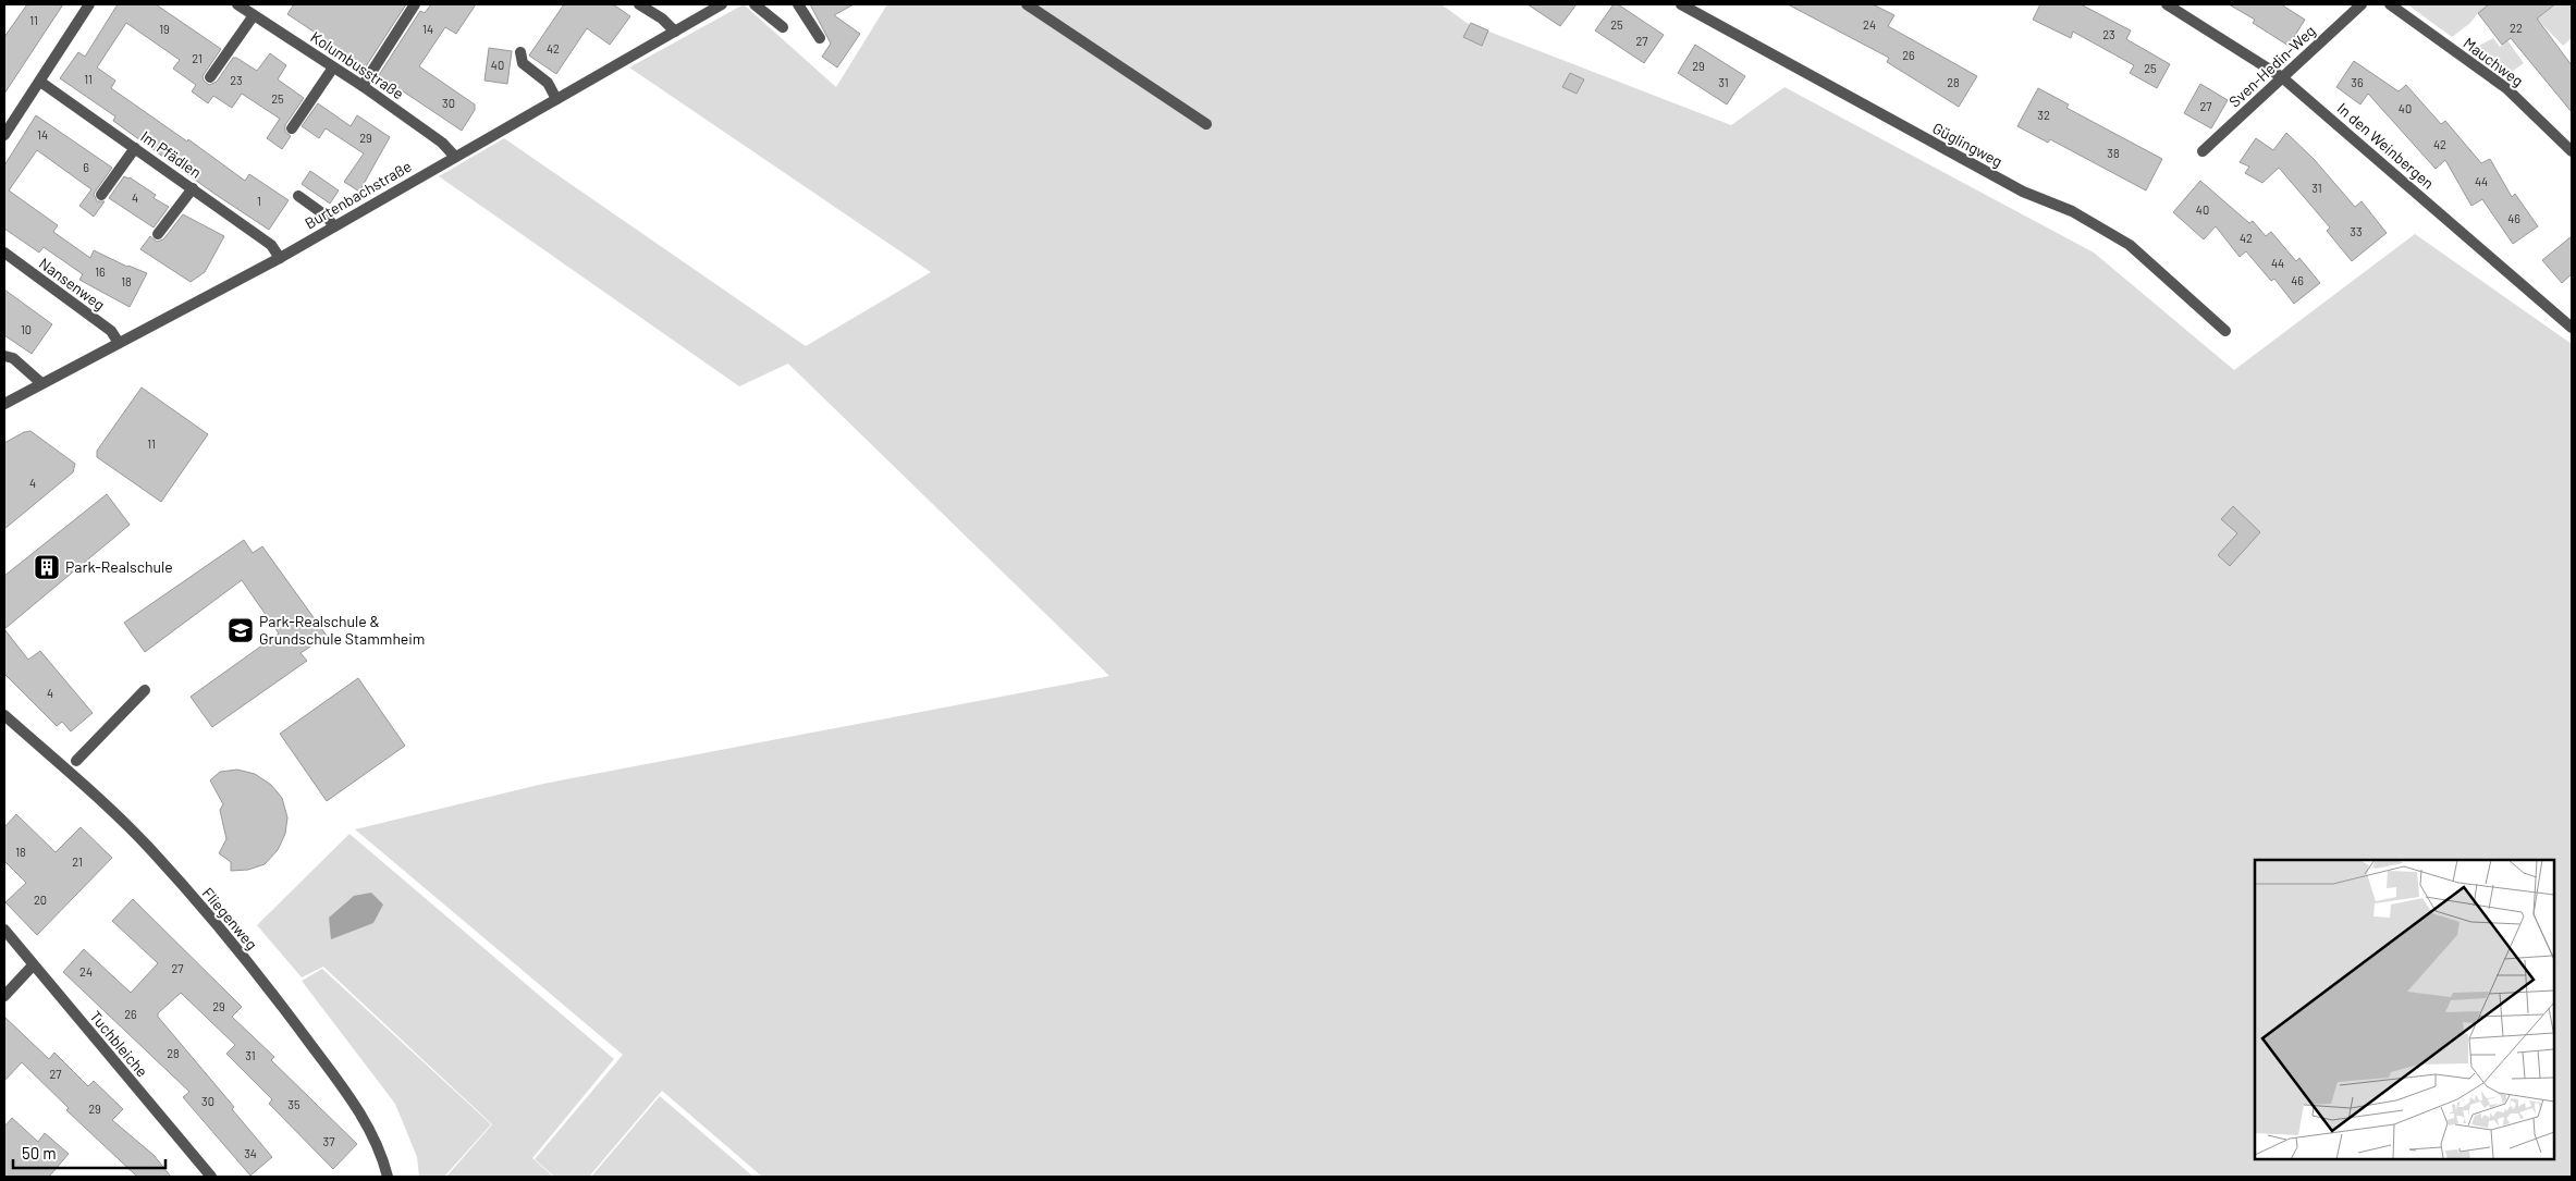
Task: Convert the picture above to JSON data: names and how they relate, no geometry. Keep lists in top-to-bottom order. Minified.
{"streets":{"street":["Mauchweg","Kolumbusstraße","Sven-Hedin-Weg","Güglingweg","In den Weinbergen","Im Pfädlen","Burtenbachstraße","Nansenweg","Fliegenweg","Tuchbleiche"]},"crossings":[["Kolumbusstraße","Burtenbachstraße"],["Sven-Hedin-Weg","In den Weinbergen"],["Im Pfädlen","Burtenbachstraße"],["Burtenbachstraße","Nansenweg"]],"places":{"building":["Park-Realschule"],"school or university":["Park-Realschule & Grundschule Stammheim"]},"house_numbers":["11","25","24","22","19","14","23","27","42","26","21","40","29","25","11","23","31","28","36","25","30","27","40","32","14","29","42","38","6","44","31","4","1","40","46","33","42","44","16","46","18","10","11","4","4","18","21","20","27","24","29","26","28","31","27","30","35","29","37","34"],"scale_bar":"50 m"}
